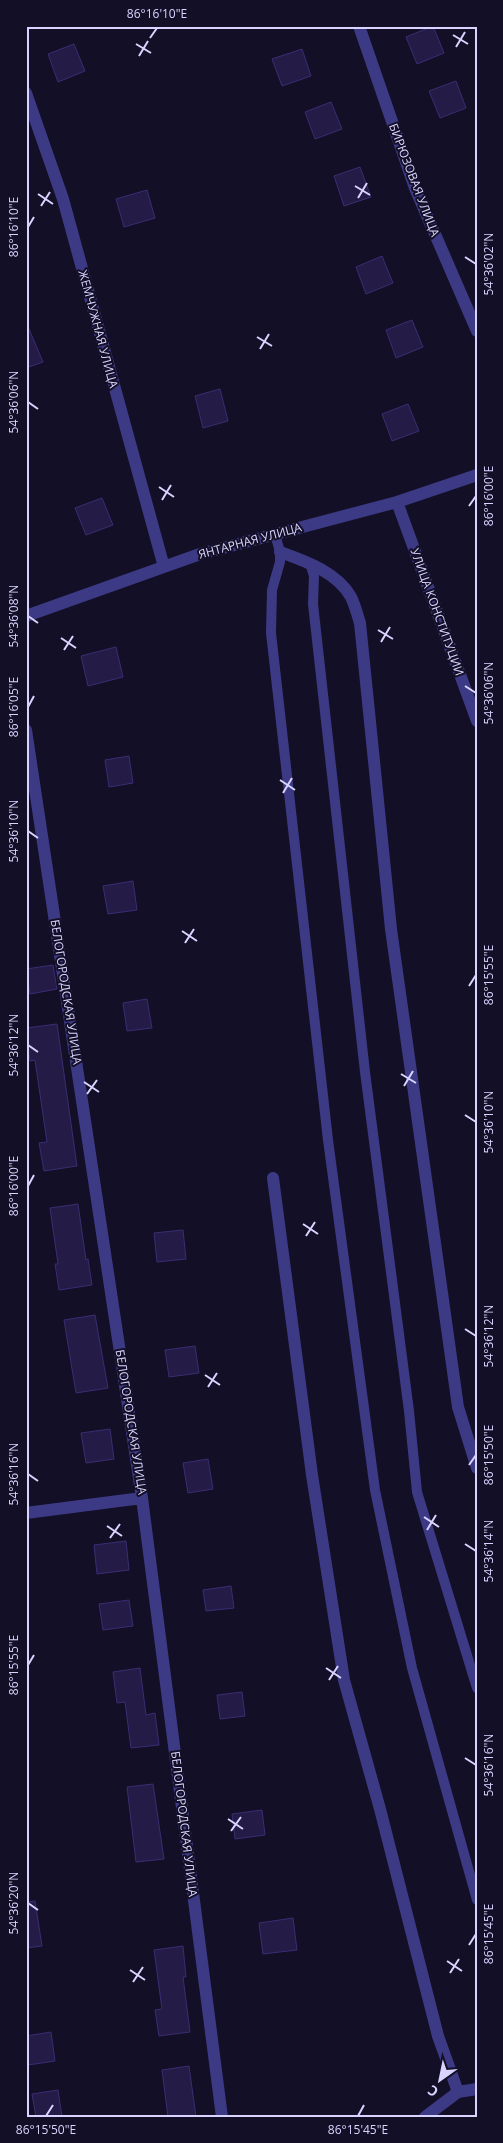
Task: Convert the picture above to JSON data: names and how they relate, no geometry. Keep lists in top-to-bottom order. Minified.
{"streets":{"street":["БИРЮЗОВАЯ УЛИЦА","ЖЕМЧУЖНАЯ УЛИЦА","ЯНТАРНАЯ УЛИЦА","УЛИЦА КОНСТИТУЦИИ","БЕЛОГОРОДСКАЯ УЛИЦА"]},"crossings":[["ЖЕМЧУЖНАЯ УЛИЦА","ЯНТАРНАЯ УЛИЦА"],["ЯНТАРНАЯ УЛИЦА","УЛИЦА КОНСТИТУЦИИ"]],"north":"bottom left","coordinates":["86°16'10\"E","54°36'02\"N","54°36'06\"N","86°16'00\"E","54°36'08\"N","86°16'05\"E","54°36'10\"N","86°15'55\"E","54°36'12\"N","86°15'50\"E","54°36'16\"N","54°36'14\"N","54°36'20\"N","86°15'45\"E"]}
